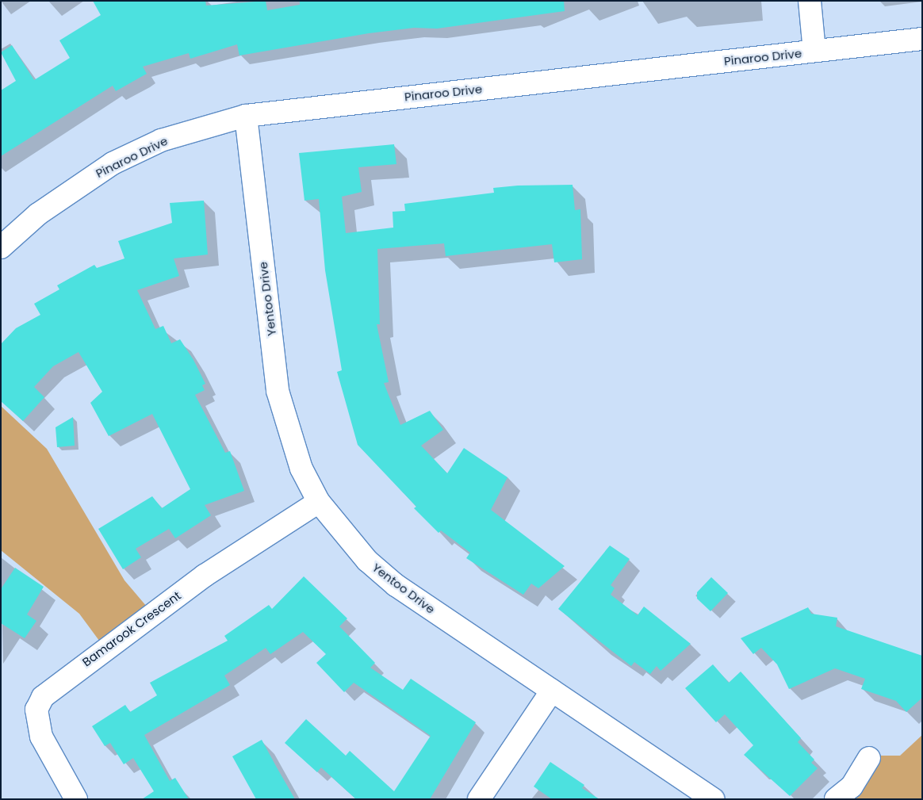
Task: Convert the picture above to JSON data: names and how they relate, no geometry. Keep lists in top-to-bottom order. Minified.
{"streets":{"street":["Pinaroo Drive","Yentoo Drive","Bamarook Crescent"]},"crossings":[["Pinaroo Drive","Yentoo Drive"],["Yentoo Drive","Bamarook Crescent"]]}
